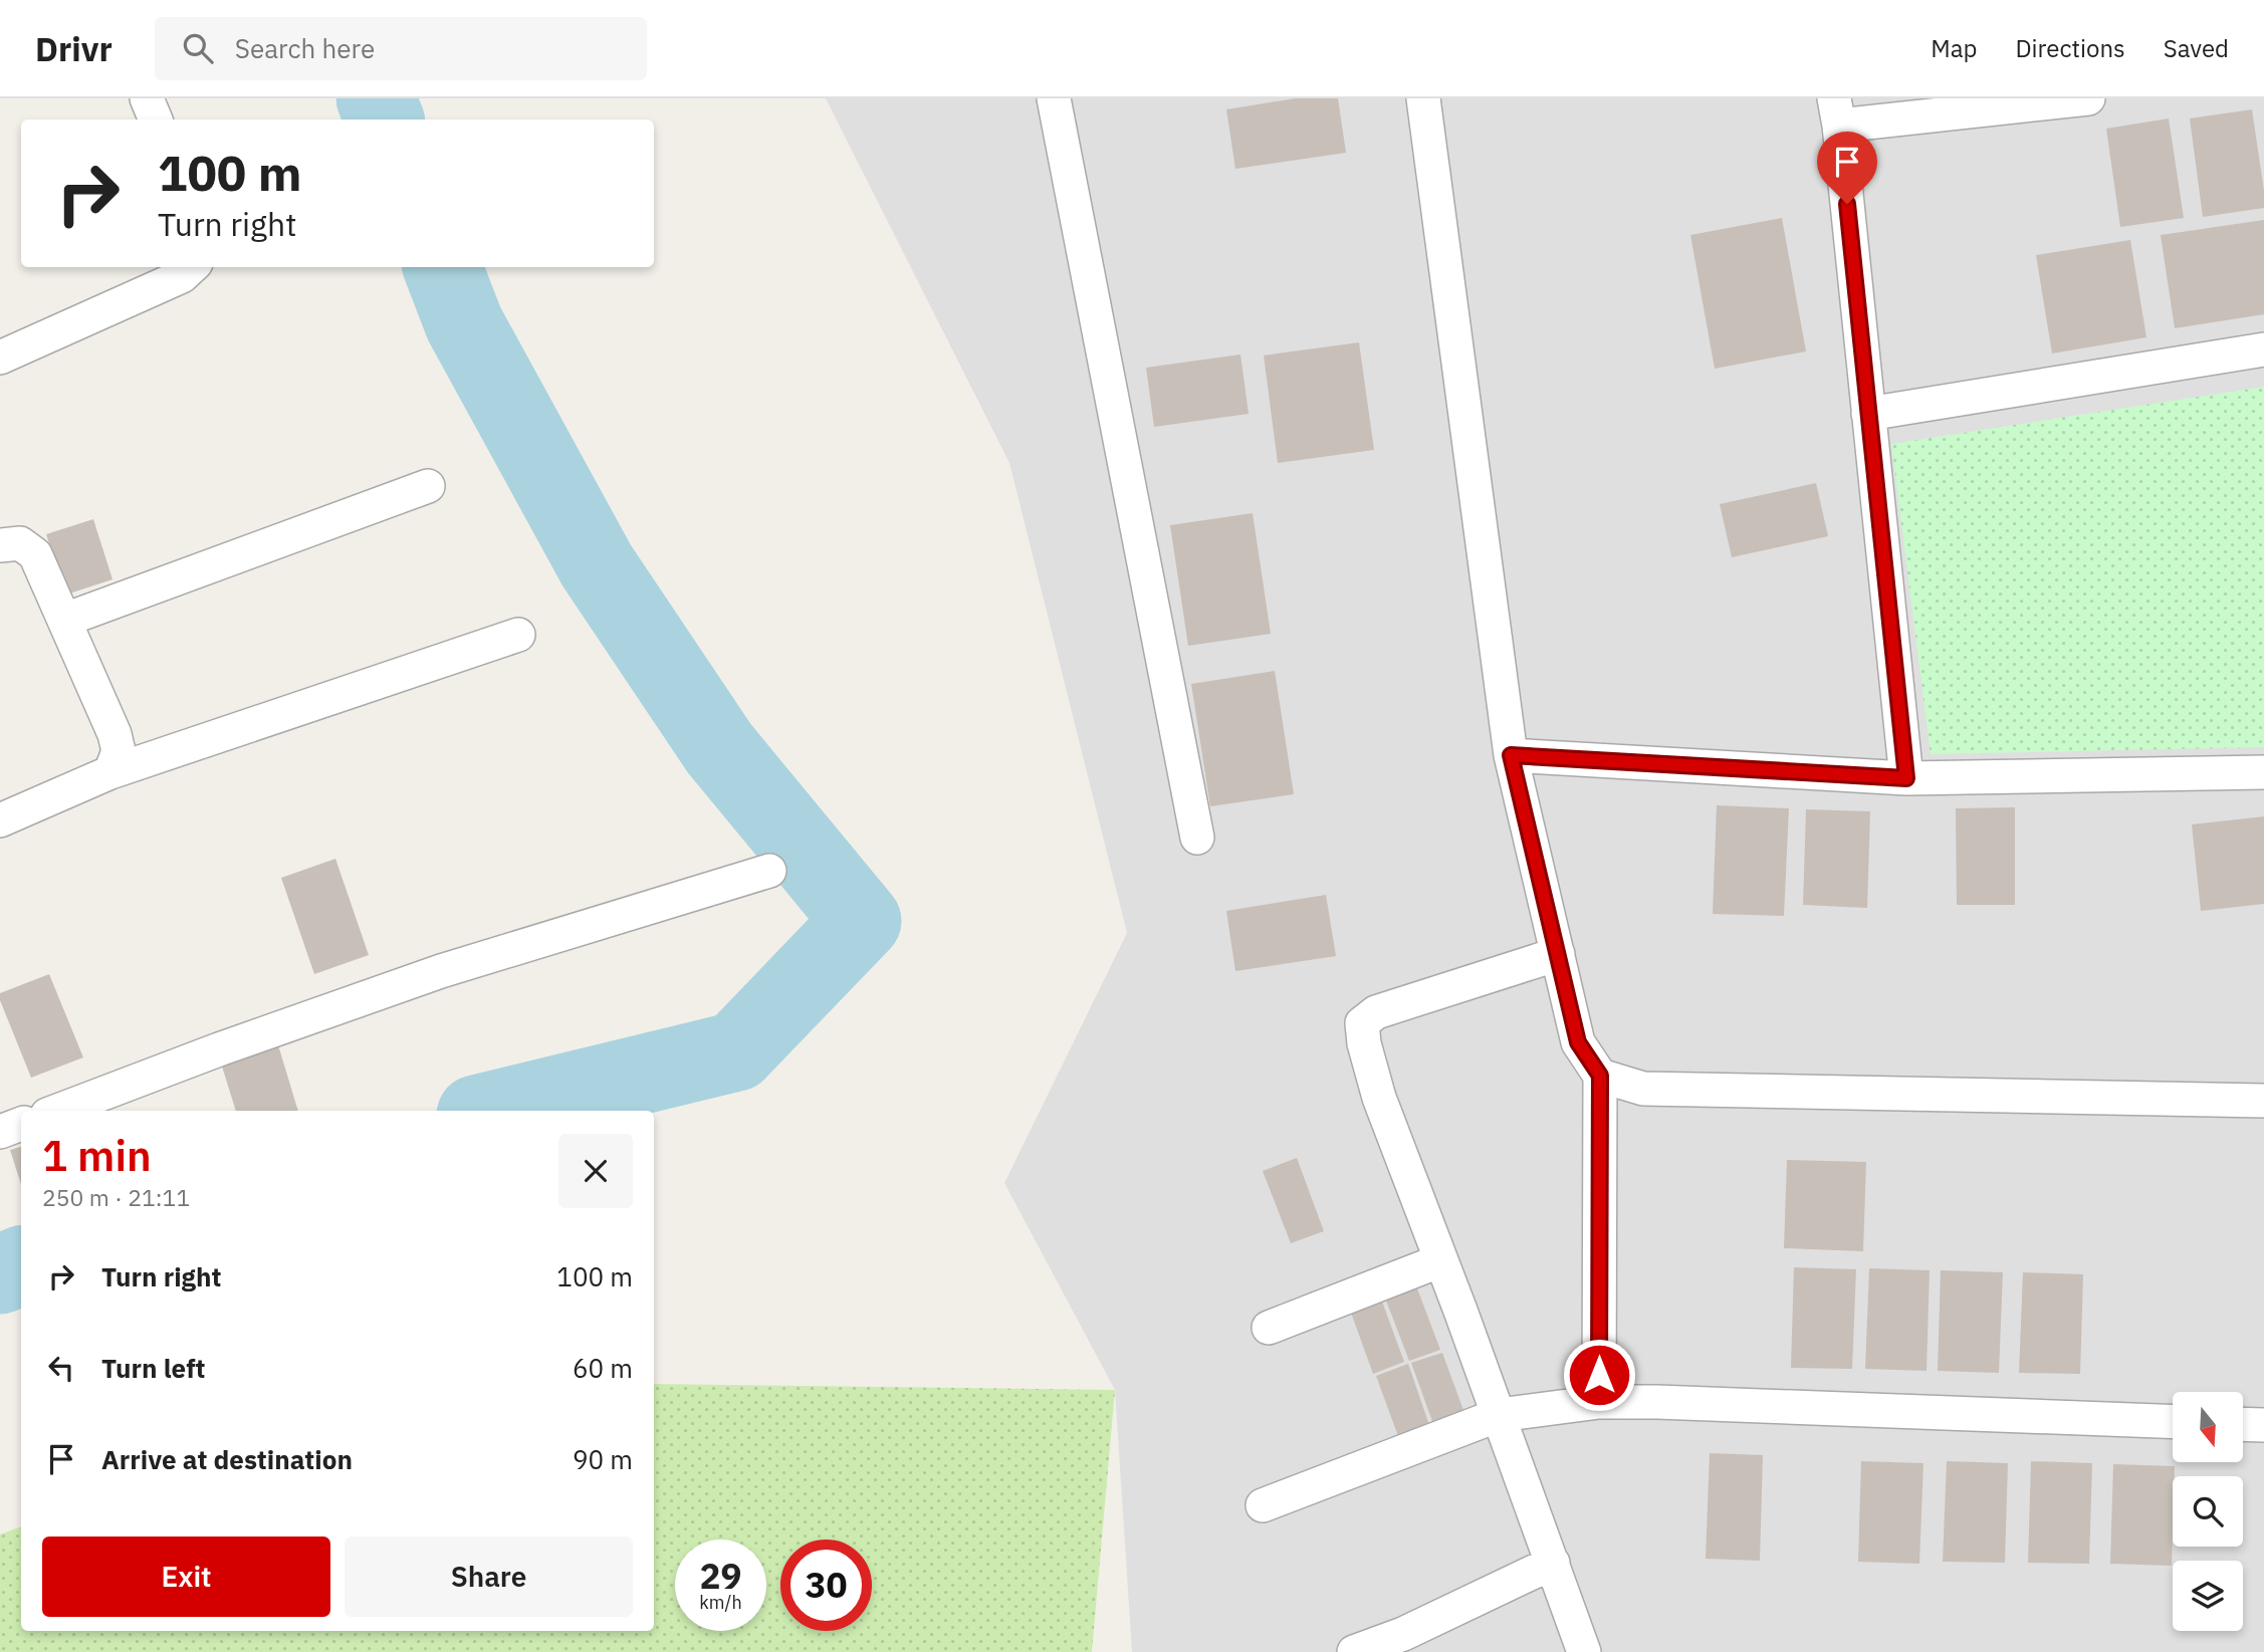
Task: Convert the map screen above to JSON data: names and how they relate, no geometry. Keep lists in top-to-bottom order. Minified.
{"north":"bottom","page":{"header":"Drivr","search":"Search here","nav":["Map","Directions","Saved"],"turn":["100 m","Turn right"],"heading":["1 min","250 m · 21:11"],"list":[{"name":"Turn right","value":"100 m"},{"name":"Turn left","value":"60 m"},{"name":"Arrive at destination","value":"90 m"}],"buttons":["Exit","Share"],"speed":"29 km/h","limit":"30"}}
